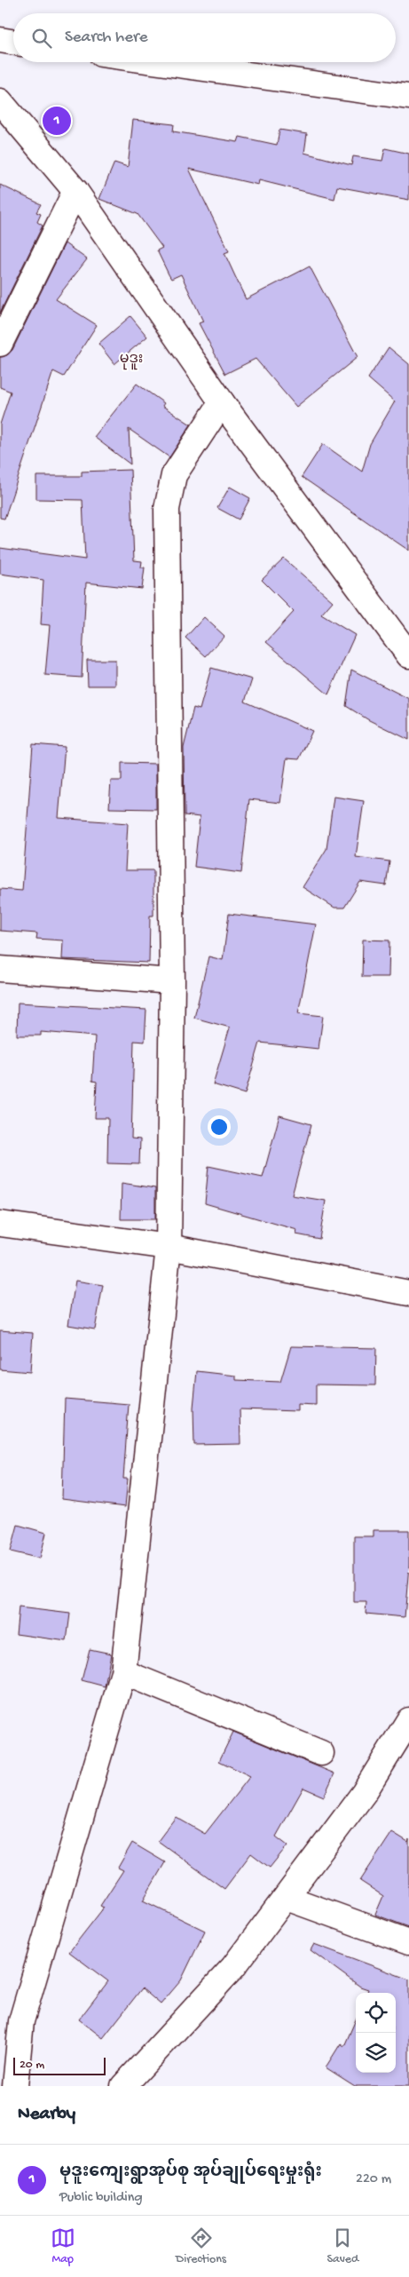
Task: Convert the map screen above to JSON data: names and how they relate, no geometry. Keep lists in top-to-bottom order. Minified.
{"districts":["မုဒူး"],"scale_bar":"20 m","page":{"search":"Search here","pins":"1","scale":"20 m","heading":"Nearby","list":[{"mark":"1","name":"မုဒူးကျေးရွာအုပ်စု အုပ်ချုပ်ရေးမှုးရုံး","note":"Public building","value":"220 m"}],"nav":["Map","Directions","Saved"]}}
